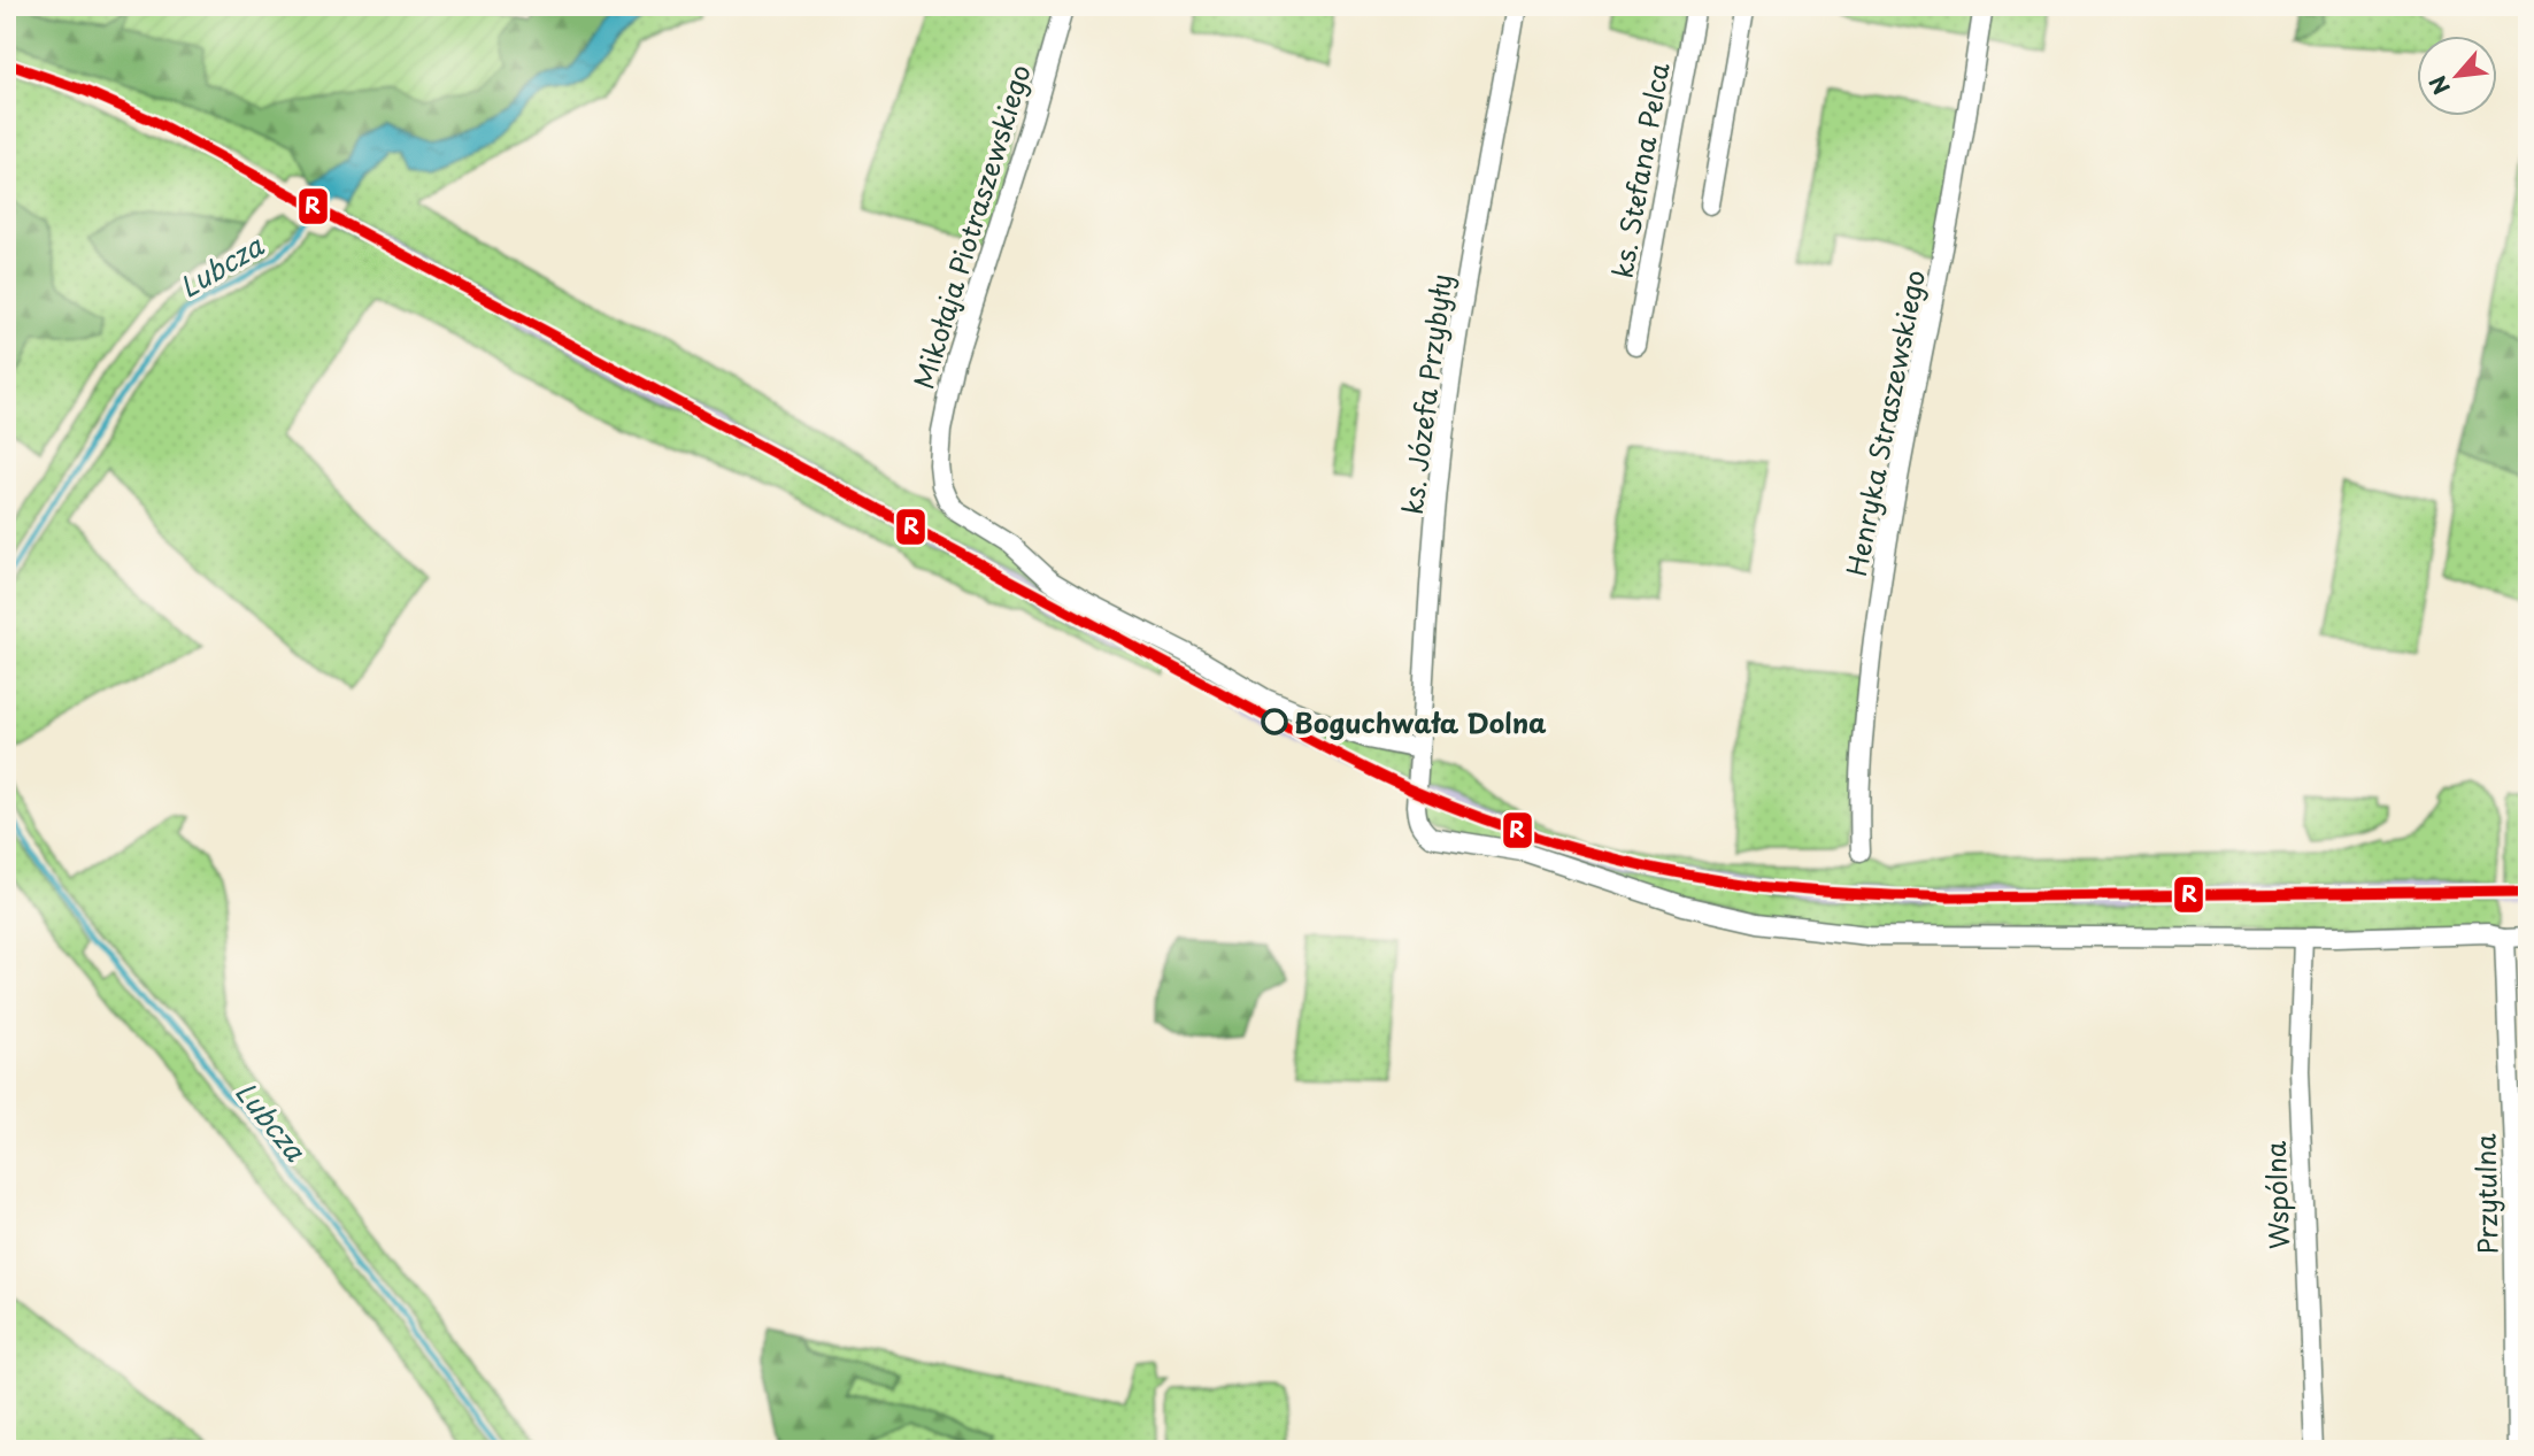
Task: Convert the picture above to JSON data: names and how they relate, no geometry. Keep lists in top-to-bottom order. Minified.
{"streets":{"street":["ks. Stefana Pelca","Mikołaja Piotraszewskiego","ks. Józefa Przybyły","Henryka Straszewskiego","Przytulna","Wspólna"]},"crossings":[["Mikołaja Piotraszewskiego","ks. Józefa Przybyły"],["ks. Józefa Przybyły","Przytulna"],["ks. Józefa Przybyły","Wspólna"]],"water":["Lubcza"],"places":["Boguchwała Dolna"],"lines":["transit line R"],"north":"bottom left"}
